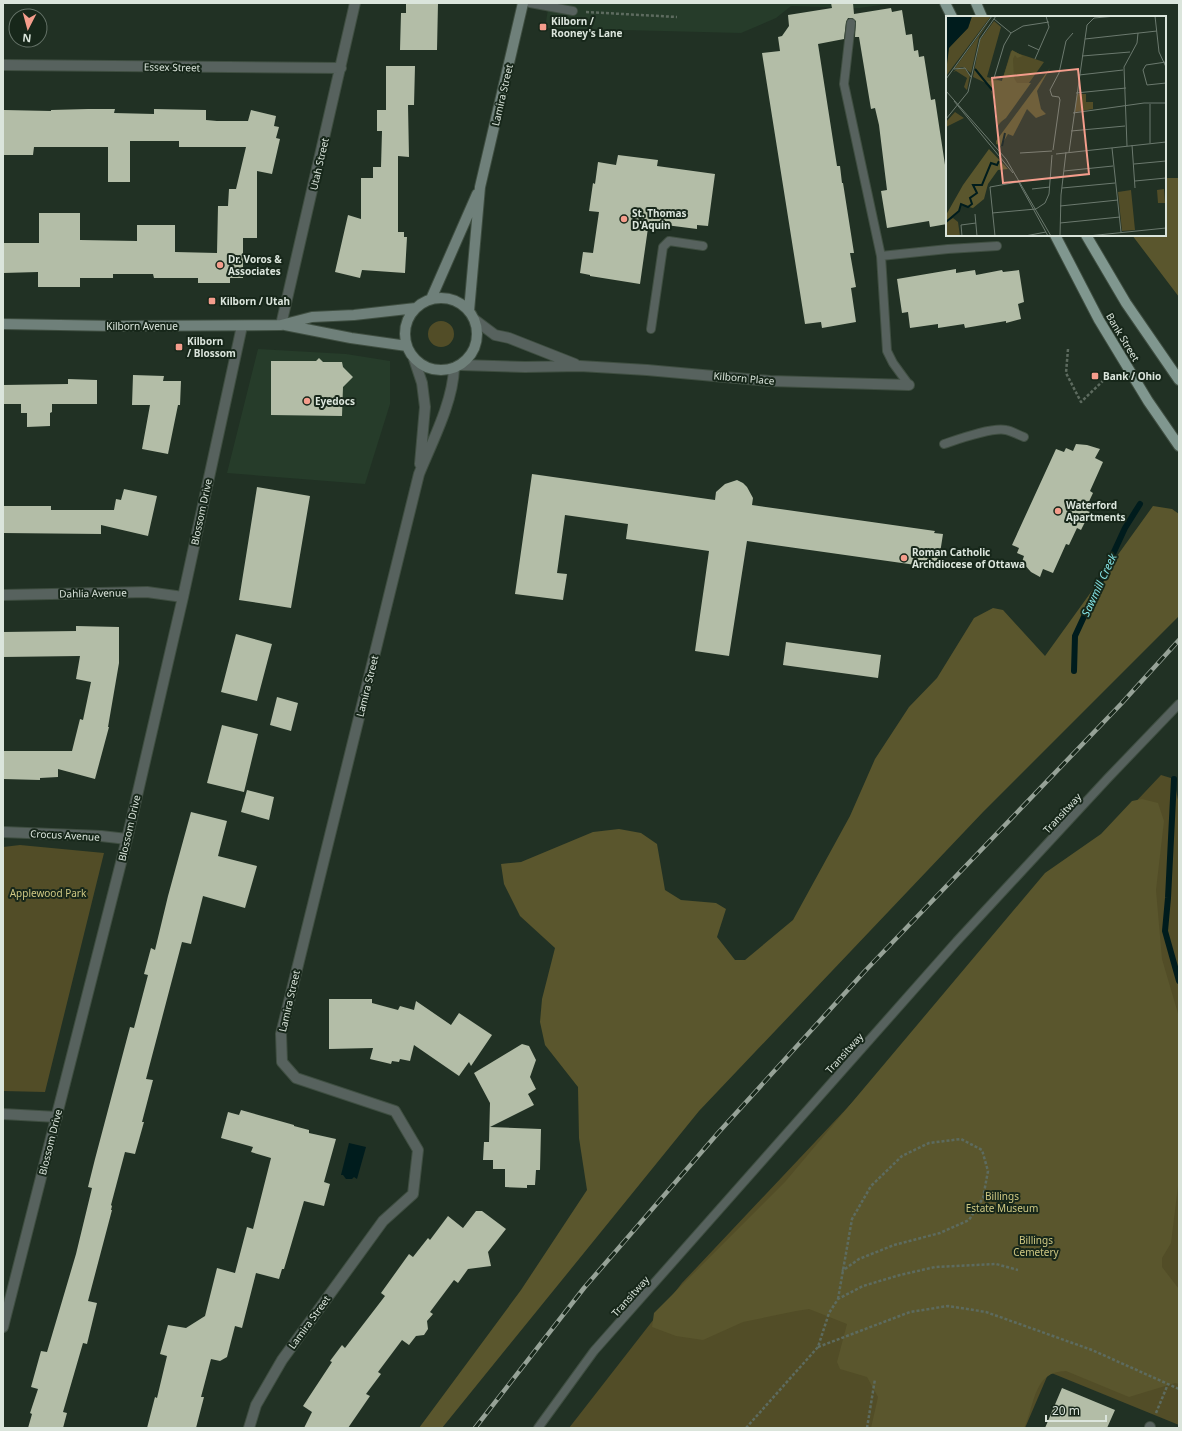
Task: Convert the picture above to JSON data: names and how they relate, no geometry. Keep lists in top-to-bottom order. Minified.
{"streets":{"main road":["Bank Street"],"street":["Essex Street","Lamira Street","Utah Street","Kilborn Avenue","Kilborn Place","Blossom Drive","Dahlia Avenue","Crocus Avenue"],"lane":["Transitway"]},"crossings":[["Essex Street","Utah Street"],["Lamira Street","Kilborn Avenue"],["Lamira Street","Kilborn Place"],["Utah Street","Kilborn Avenue"],["Kilborn Avenue","Kilborn Place"],["Kilborn Avenue","Blossom Drive"],["Blossom Drive","Dahlia Avenue"],["Blossom Drive","Crocus Avenue"]],"water":["Sawmill Creek"],"parks":["Applewood Park","Billings Estate Museum","Billings Cemetery"],"places":{"transit":["Kilborn / Rooney's Lane","Kilborn / Utah","Kilborn / Blossom","Bank / Ohio"],"other":["St. Thomas D'Aquin","Dr. Voros & Associates","Eyedocs","Waterford Apartments","Roman Catholic Archdiocese of Ottawa"]},"scale_bar":"20 m","north":"bottom"}
